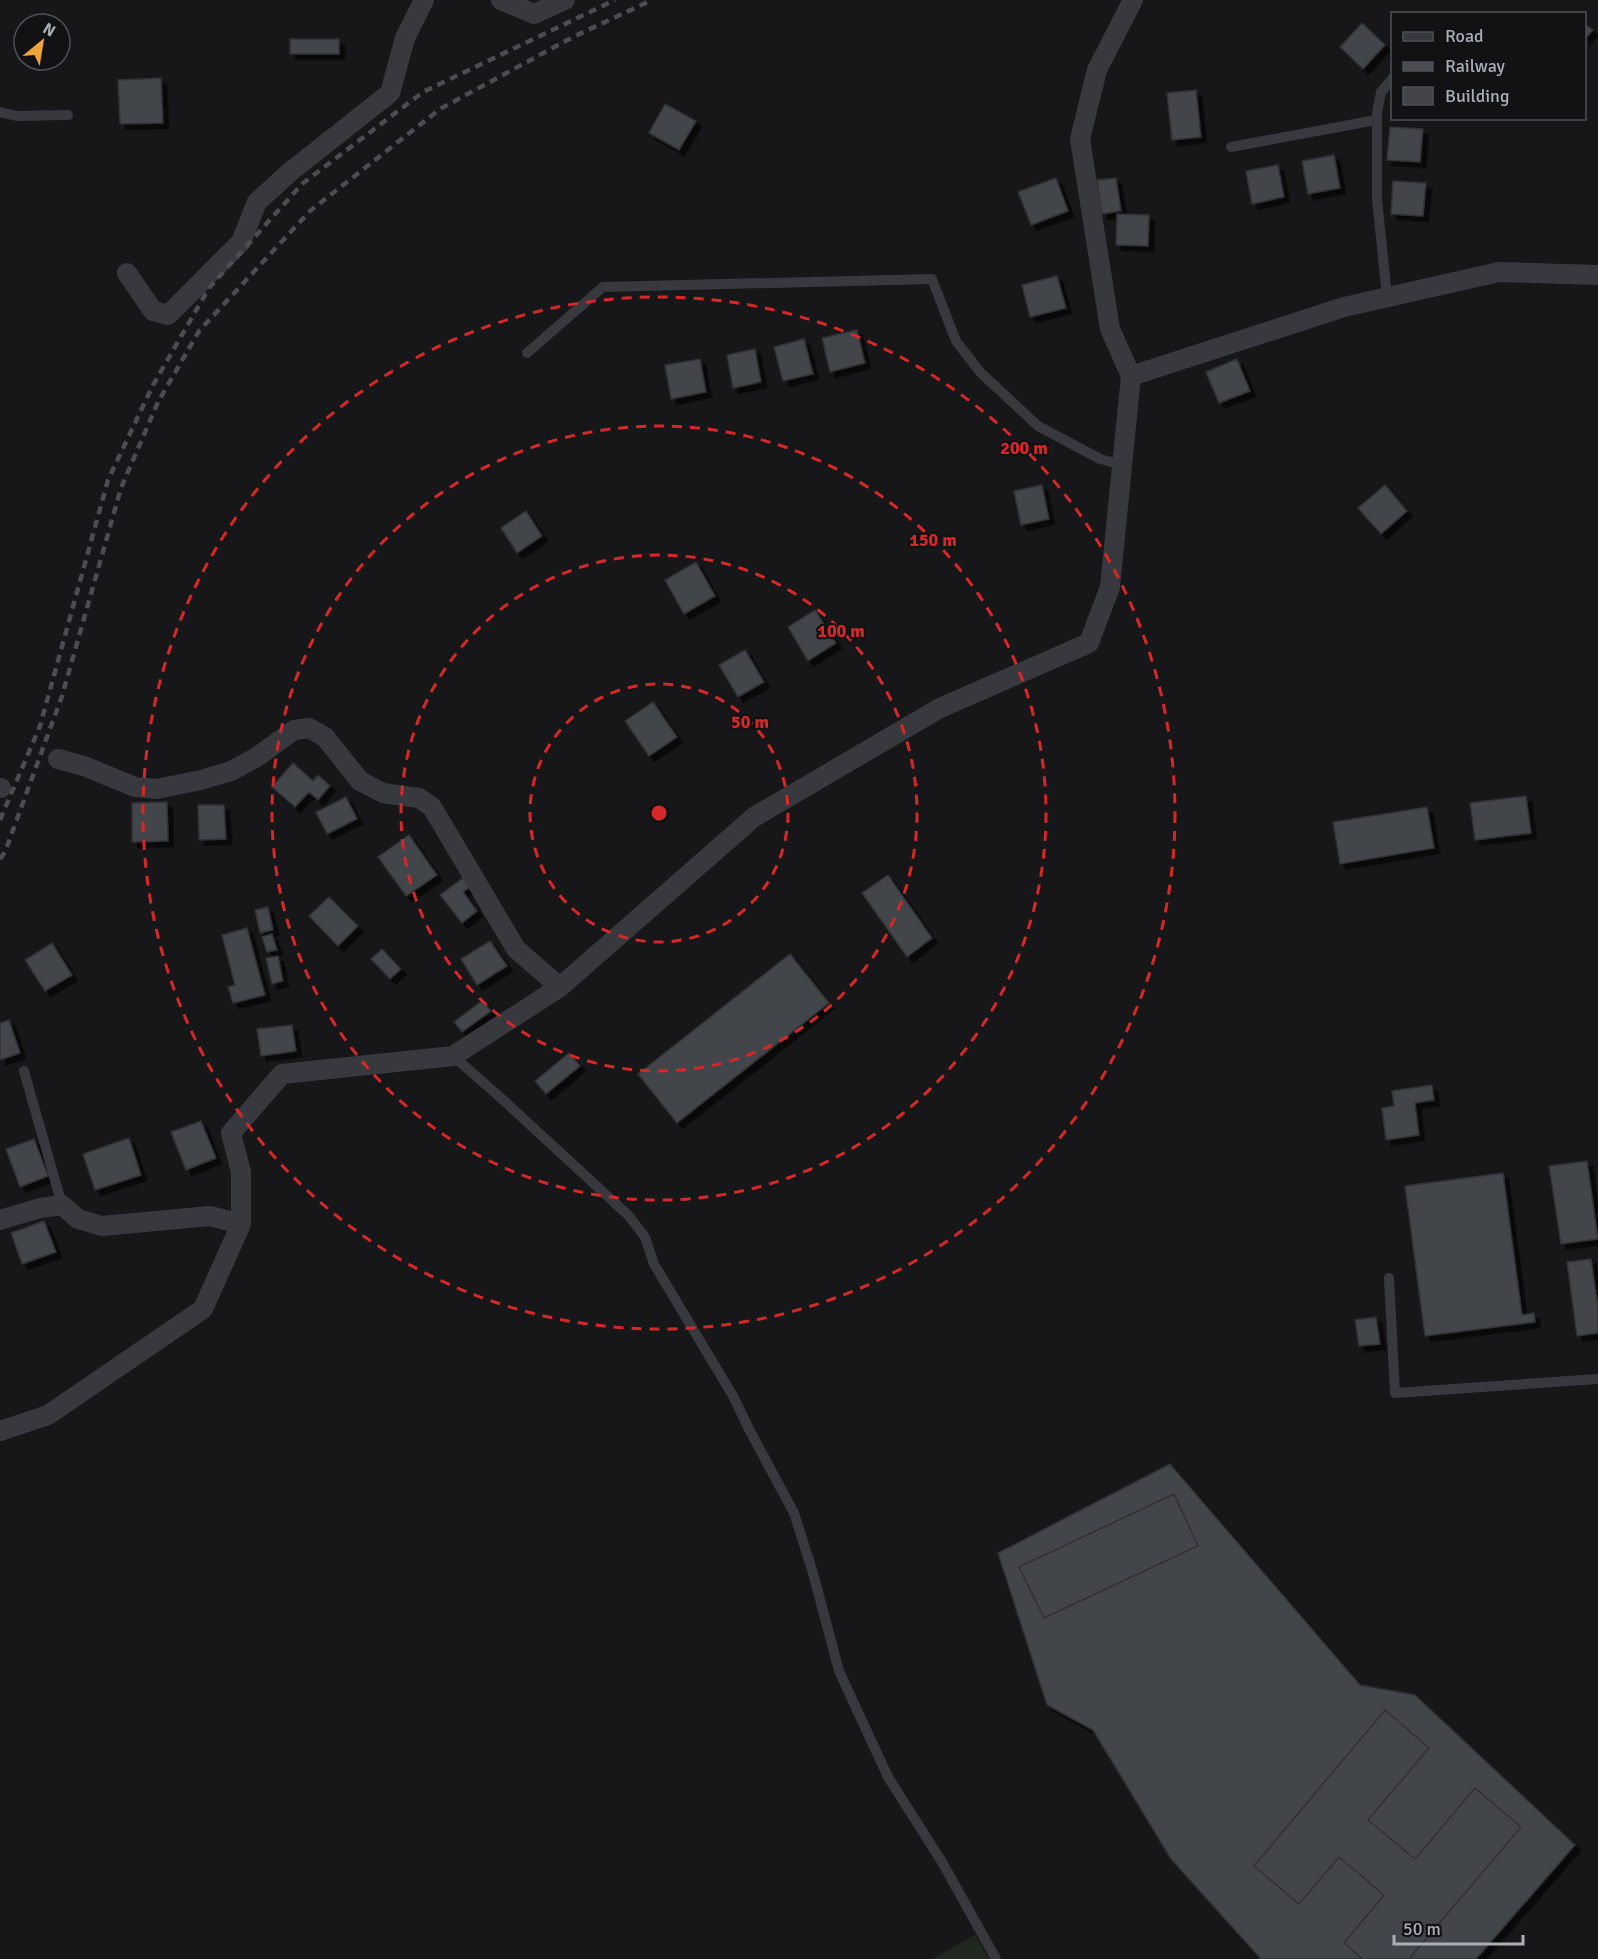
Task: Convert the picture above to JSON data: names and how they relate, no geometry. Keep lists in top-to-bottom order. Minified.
{"legend":["Road","Railway","Building"],"scale_bar":"50 m","north":"top right","rings":["200 m","150 m","100 m","50 m"]}
